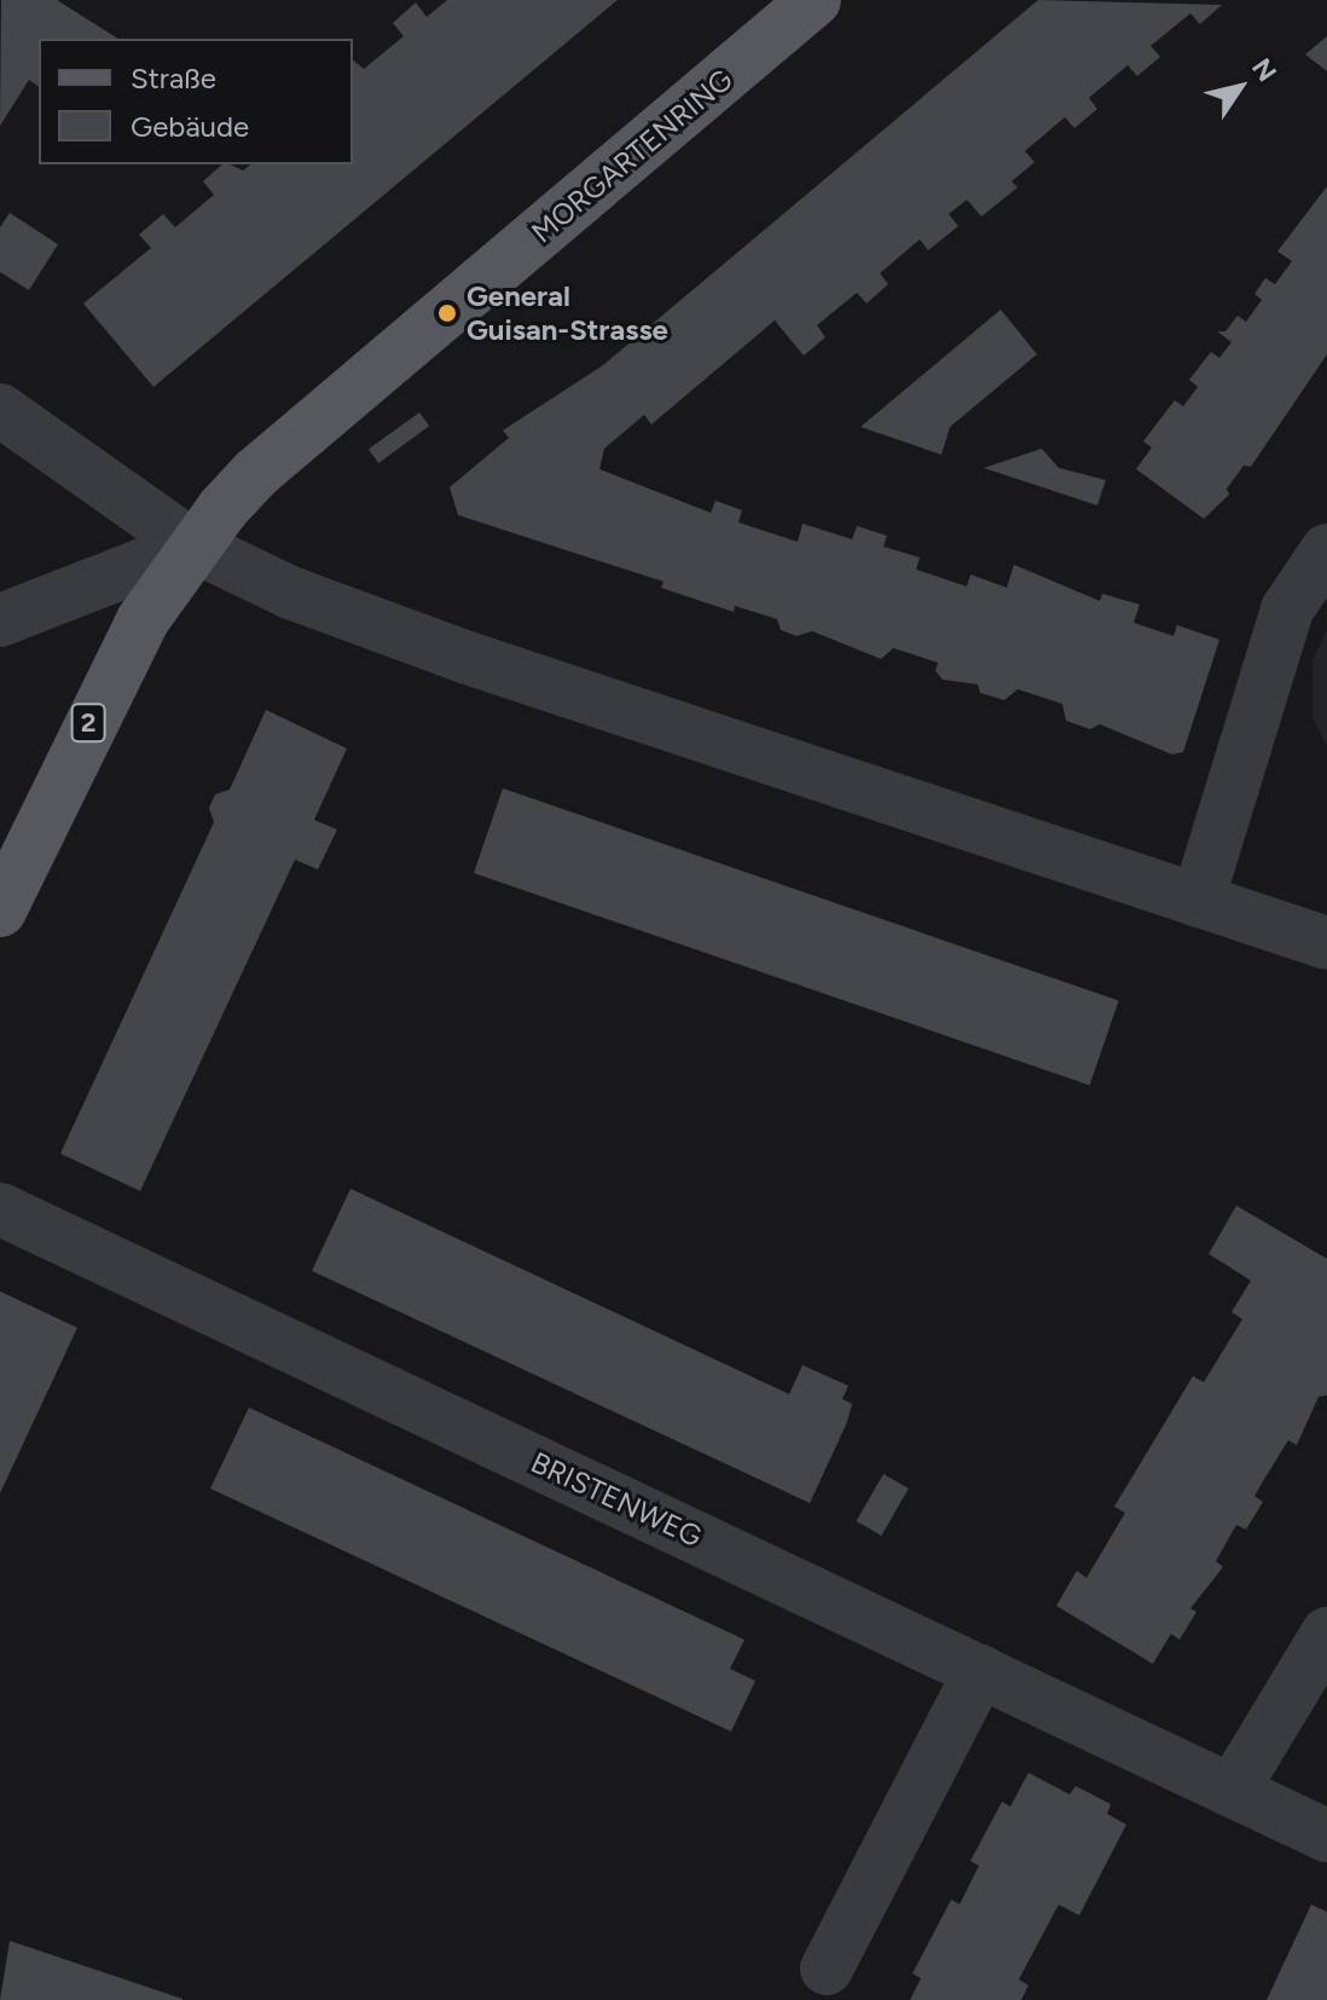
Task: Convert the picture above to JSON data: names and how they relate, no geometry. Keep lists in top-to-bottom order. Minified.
{"streets":{"main road":["MORGARTENRING","2"],"street":["BRISTENWEG"]},"crossings":[["MORGARTENRING","2"]],"places":["General Guisan-Strasse"],"legend":["Straße","Gebäude"],"north":"top right"}
